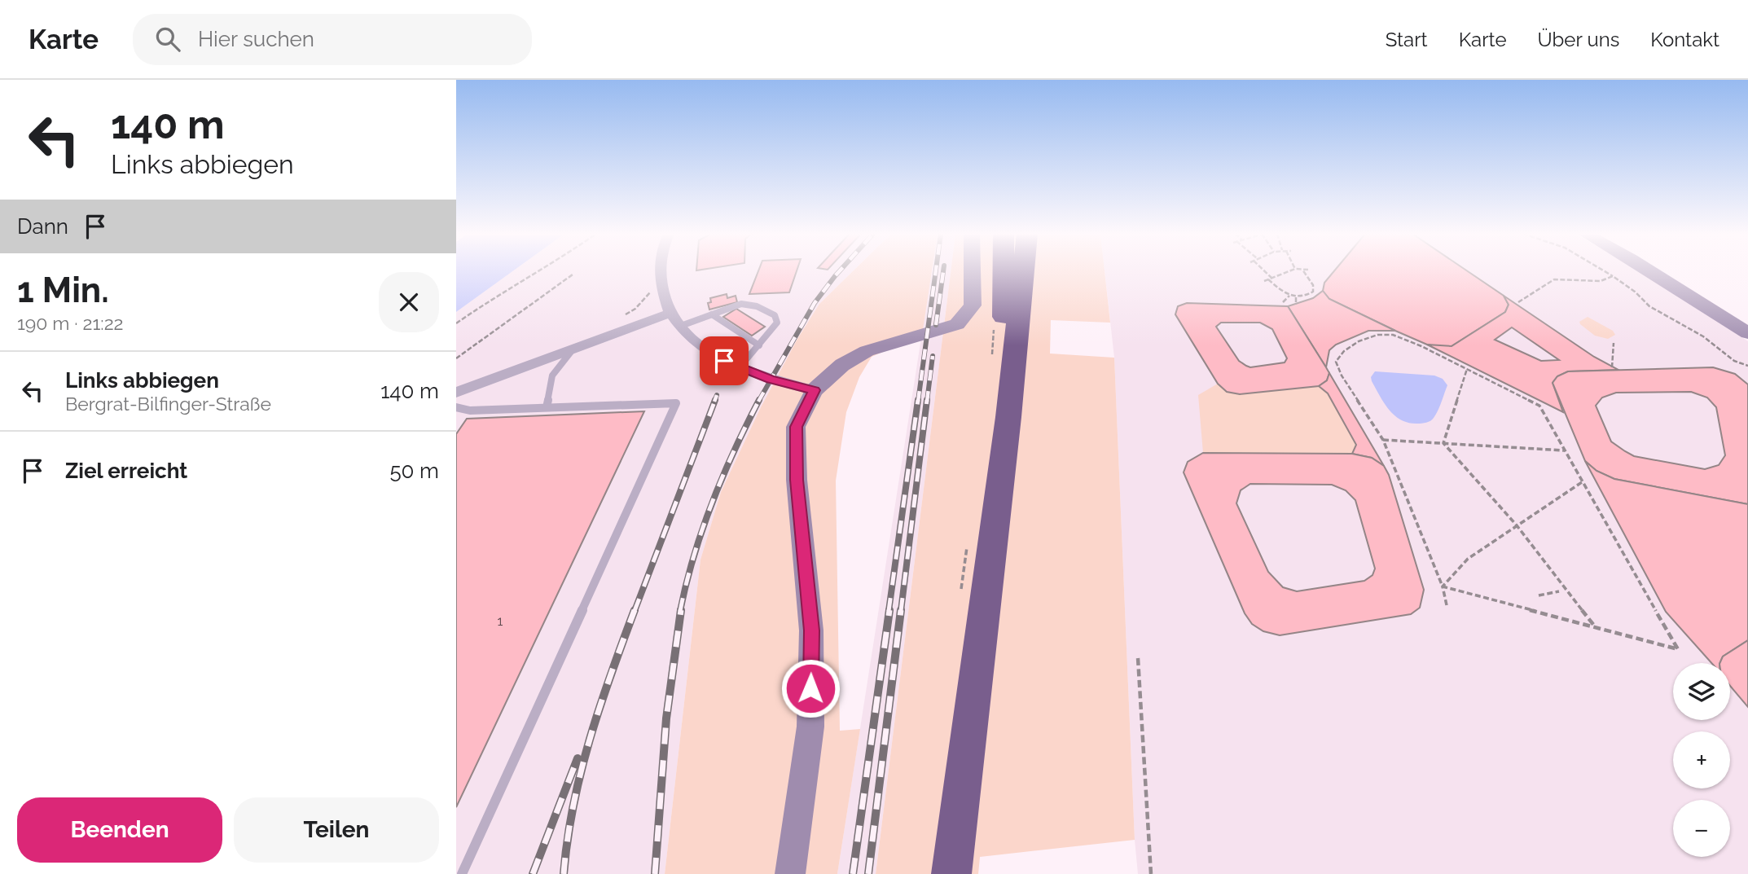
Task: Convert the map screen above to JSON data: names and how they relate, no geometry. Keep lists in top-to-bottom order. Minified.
{"house_numbers":["1"],"page":{"header":"Karte","search":"Hier suchen","nav":["Start","Karte","Über uns","Kontakt"],"turn":["140 m","Links abbiegen"],"then":"Dann","heading":["1 Min.","190 m · 21:22"],"list":[{"name":"Links abbiegen","note":"Bergrat-Bilfinger-Straße","value":"140 m"},{"name":"Ziel erreicht","value":"50 m"}],"map_buttons":["+","−"],"buttons":["Beenden","Teilen"]}}
